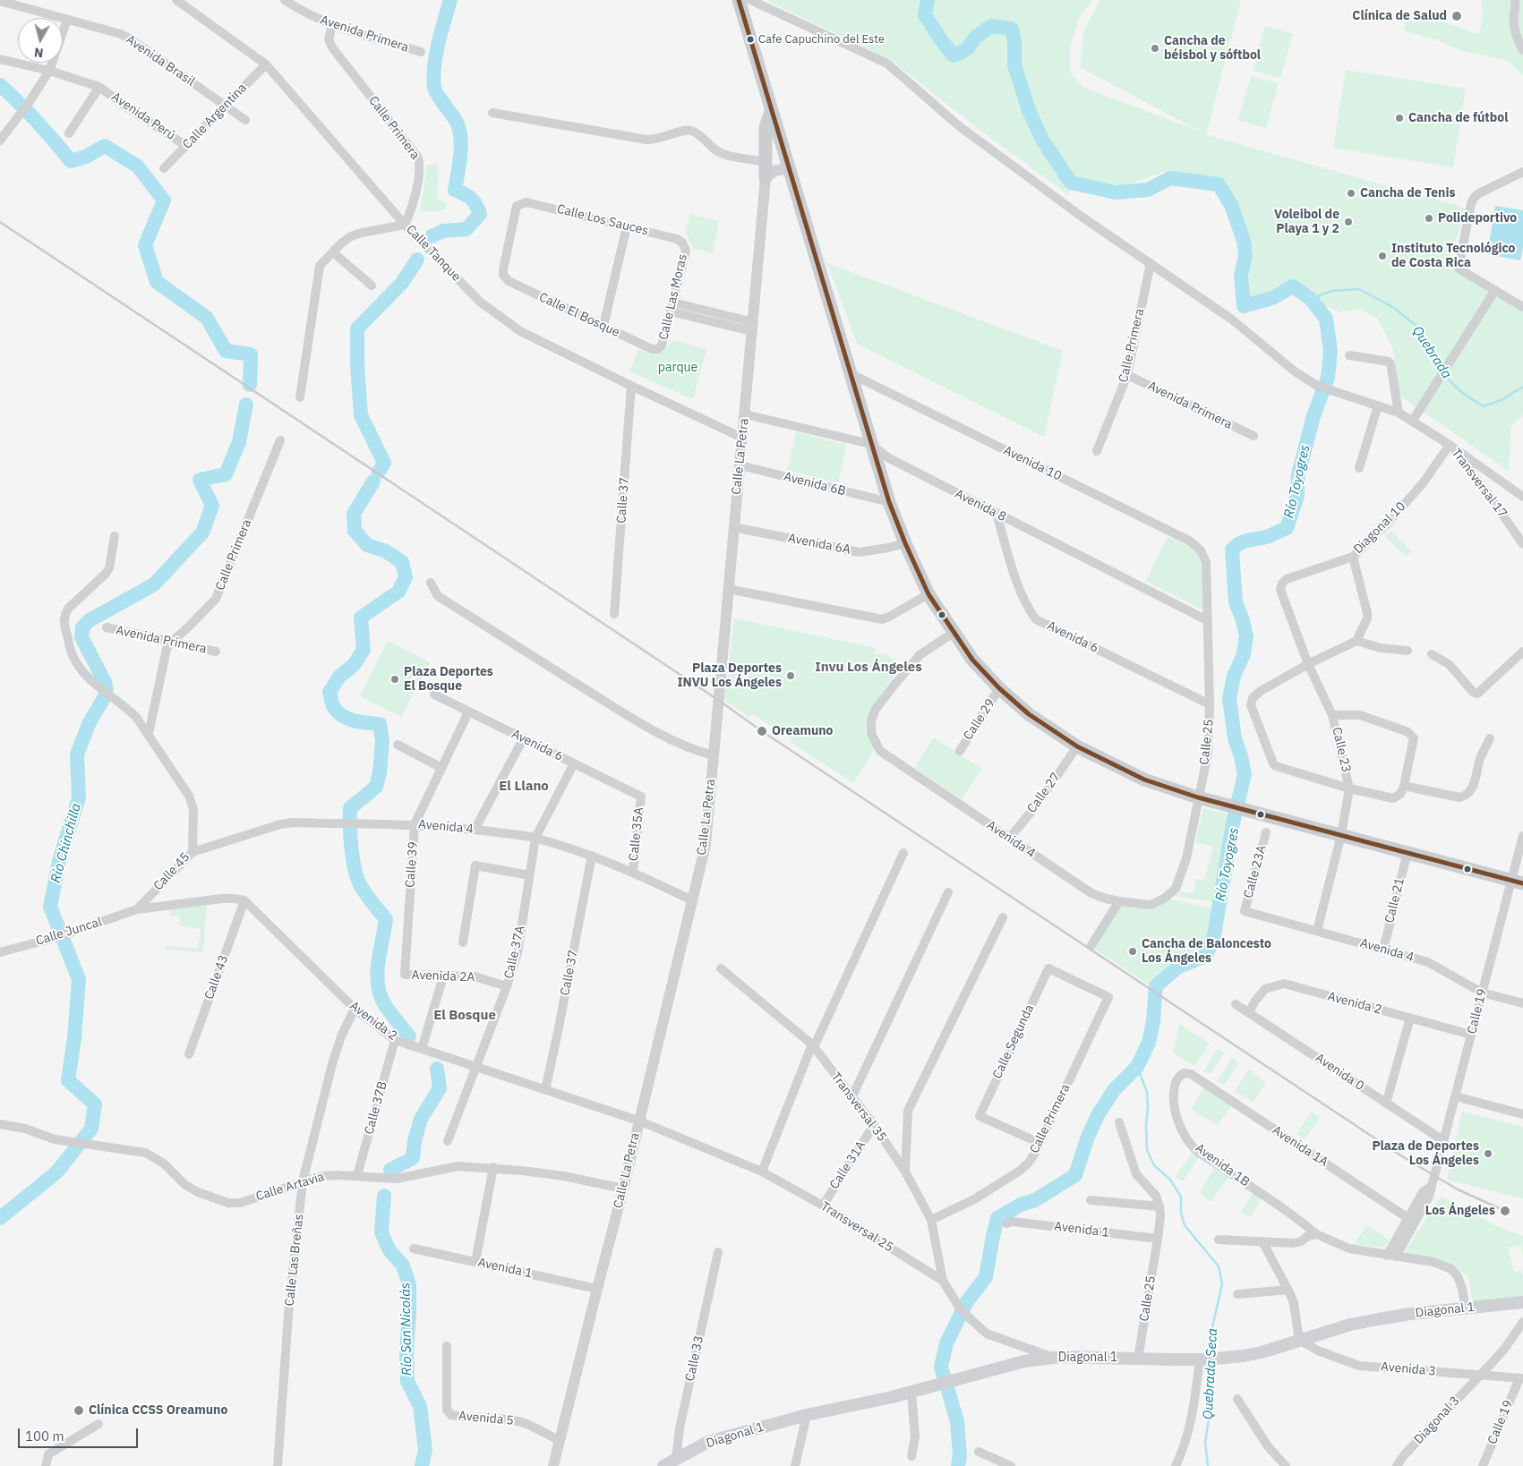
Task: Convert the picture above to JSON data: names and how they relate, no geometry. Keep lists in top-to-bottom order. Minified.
{"streets":{"main road":["Diagonal 1"],"street":["Avenida Primera","Avenida Brasil","Avenida Perú","Calle Argentina","Calle Primera","Calle Los Sauces","Calle Tanque","Calle Las Moras","Calle El Bosque","Calle La Petra","Avenida 10","Transversal 17","Avenida 6B","Calle 37","Avenida 8","Diagonal 10","Avenida 6A","Avenida 6","Calle 29","Calle 25","Calle 23","Calle 27","Avenida 4","Calle 35A","Calle 39","Calle 45","Calle 23A","Calle 21","Calle Juncal","Calle 37A","Avenida 2A","Calle 43","Avenida 2","Calle 19","Calle Segunda","Avenida 0","Transversal 35","Calle 37B","Avenida 1A","Calle 31A","Avenida 1B","Calle Artavia","Transversal 25","Avenida 1","Calle Las Breñas","Calle 33","Avenida 3","Avenida 5","Diagonal 3"]},"crossings":[["Avenida Primera","Calle Primera"],["Avenida Brasil","Calle Argentina"],["Avenida Perú","Calle Argentina"],["Calle Argentina","Calle Tanque"],["Calle Primera","Calle Tanque"],["Calle Primera","Calle Segunda"],["Calle Primera","Transversal 35"],["Calle Los Sauces","Calle Las Moras"],["Calle Los Sauces","Calle El Bosque"],["Calle Tanque","Calle La Petra"],["Calle Tanque","Calle 37"],["Calle Las Moras","Calle El Bosque"],["Calle La Petra","Avenida 6B"],["Calle La Petra","Avenida 8"],["Calle La Petra","Avenida 6A"],["Calle La Petra","Avenida 4"],["Calle La Petra","Avenida 2"],["Calle La Petra","Calle Artavia"],["Calle La Petra","Transversal 25"],["Calle La Petra","Avenida 1"],["Calle La Petra","Avenida 5"],["Avenida 10","Calle 25"],["Transversal 17","Diagonal 10"],["Calle 37","Avenida 4"],["Calle 37","Avenida 2"],["Avenida 8","Avenida 6"],["Avenida 8","Calle 25"],["Diagonal 10","Calle 23"],["Avenida 6","Calle 25"],["Avenida 6","Calle 35A"],["Avenida 6","Calle 39"],["Avenida 6","Calle 37A"],["Calle 25","Avenida 4"],["Calle 25","Avenida 1"],["Calle 25","Diagonal 1"],["Calle 23","Avenida 4"],["Calle 27","Avenida 4"],["Avenida 4","Calle 35A"],["Avenida 4","Calle 39"],["Avenida 4","Calle 45"],["Avenida 4","Calle 23A"],["Avenida 4","Calle 21"],["Avenida 4","Calle 37A"],["Avenida 4","Calle 19"],["Calle 39","Avenida 2A"],["Calle 45","Calle Juncal"],["Calle 37A","Avenida 2A"],["Calle 37A","Avenida 2"],["Calle 43","Avenida 2"],["Avenida 2","Calle 19"],["Avenida 2","Avenida 0"],["Avenida 2","Calle 37B"],["Avenida 2","Transversal 25"],["Avenida 2","Calle Las Breñas"],["Calle 19","Avenida 0"],["Calle 19","Avenida 1A"],["Calle 19","Avenida 1B"],["Calle 19","Avenida 3"],["Transversal 35","Calle 31A"],["Transversal 35","Transversal 25"],["Calle 37B","Calle Artavia"],["Avenida 1A","Avenida 1B"],["Calle 31A","Transversal 25"],["Calle Artavia","Calle Las Breñas"],["Transversal 25","Diagonal 1"],["Diagonal 1","Calle 33"],["Diagonal 1","Avenida 3"],["Avenida 3","Diagonal 3"]],"districts":["Invu Los Ángeles","El Llano","El Bosque"],"water":["Quebrada","Río Toyogres","Río Chinchilla","Río San Nicolás","Quebrada Seca"],"parks":["parque"],"places":["Clínica de Salud","Cafe Capuchino del Este","Cancha de béisbol y sóftbol","Cancha de fútbol","Cancha de Tenis","Polideportivo","Voleibol de Playa 1 y 2","Instituto Tecnológico de Costa Rica","Plaza Deportes INVU Los Ángeles","Plaza Deportes El Bosque","Oreamuno","Cancha de Baloncesto Los Ángeles","Plaza de Deportes Los Ángeles","Los Ángeles","Clínica CCSS Oreamuno"],"scale_bar":"100 m","north":"bottom"}
